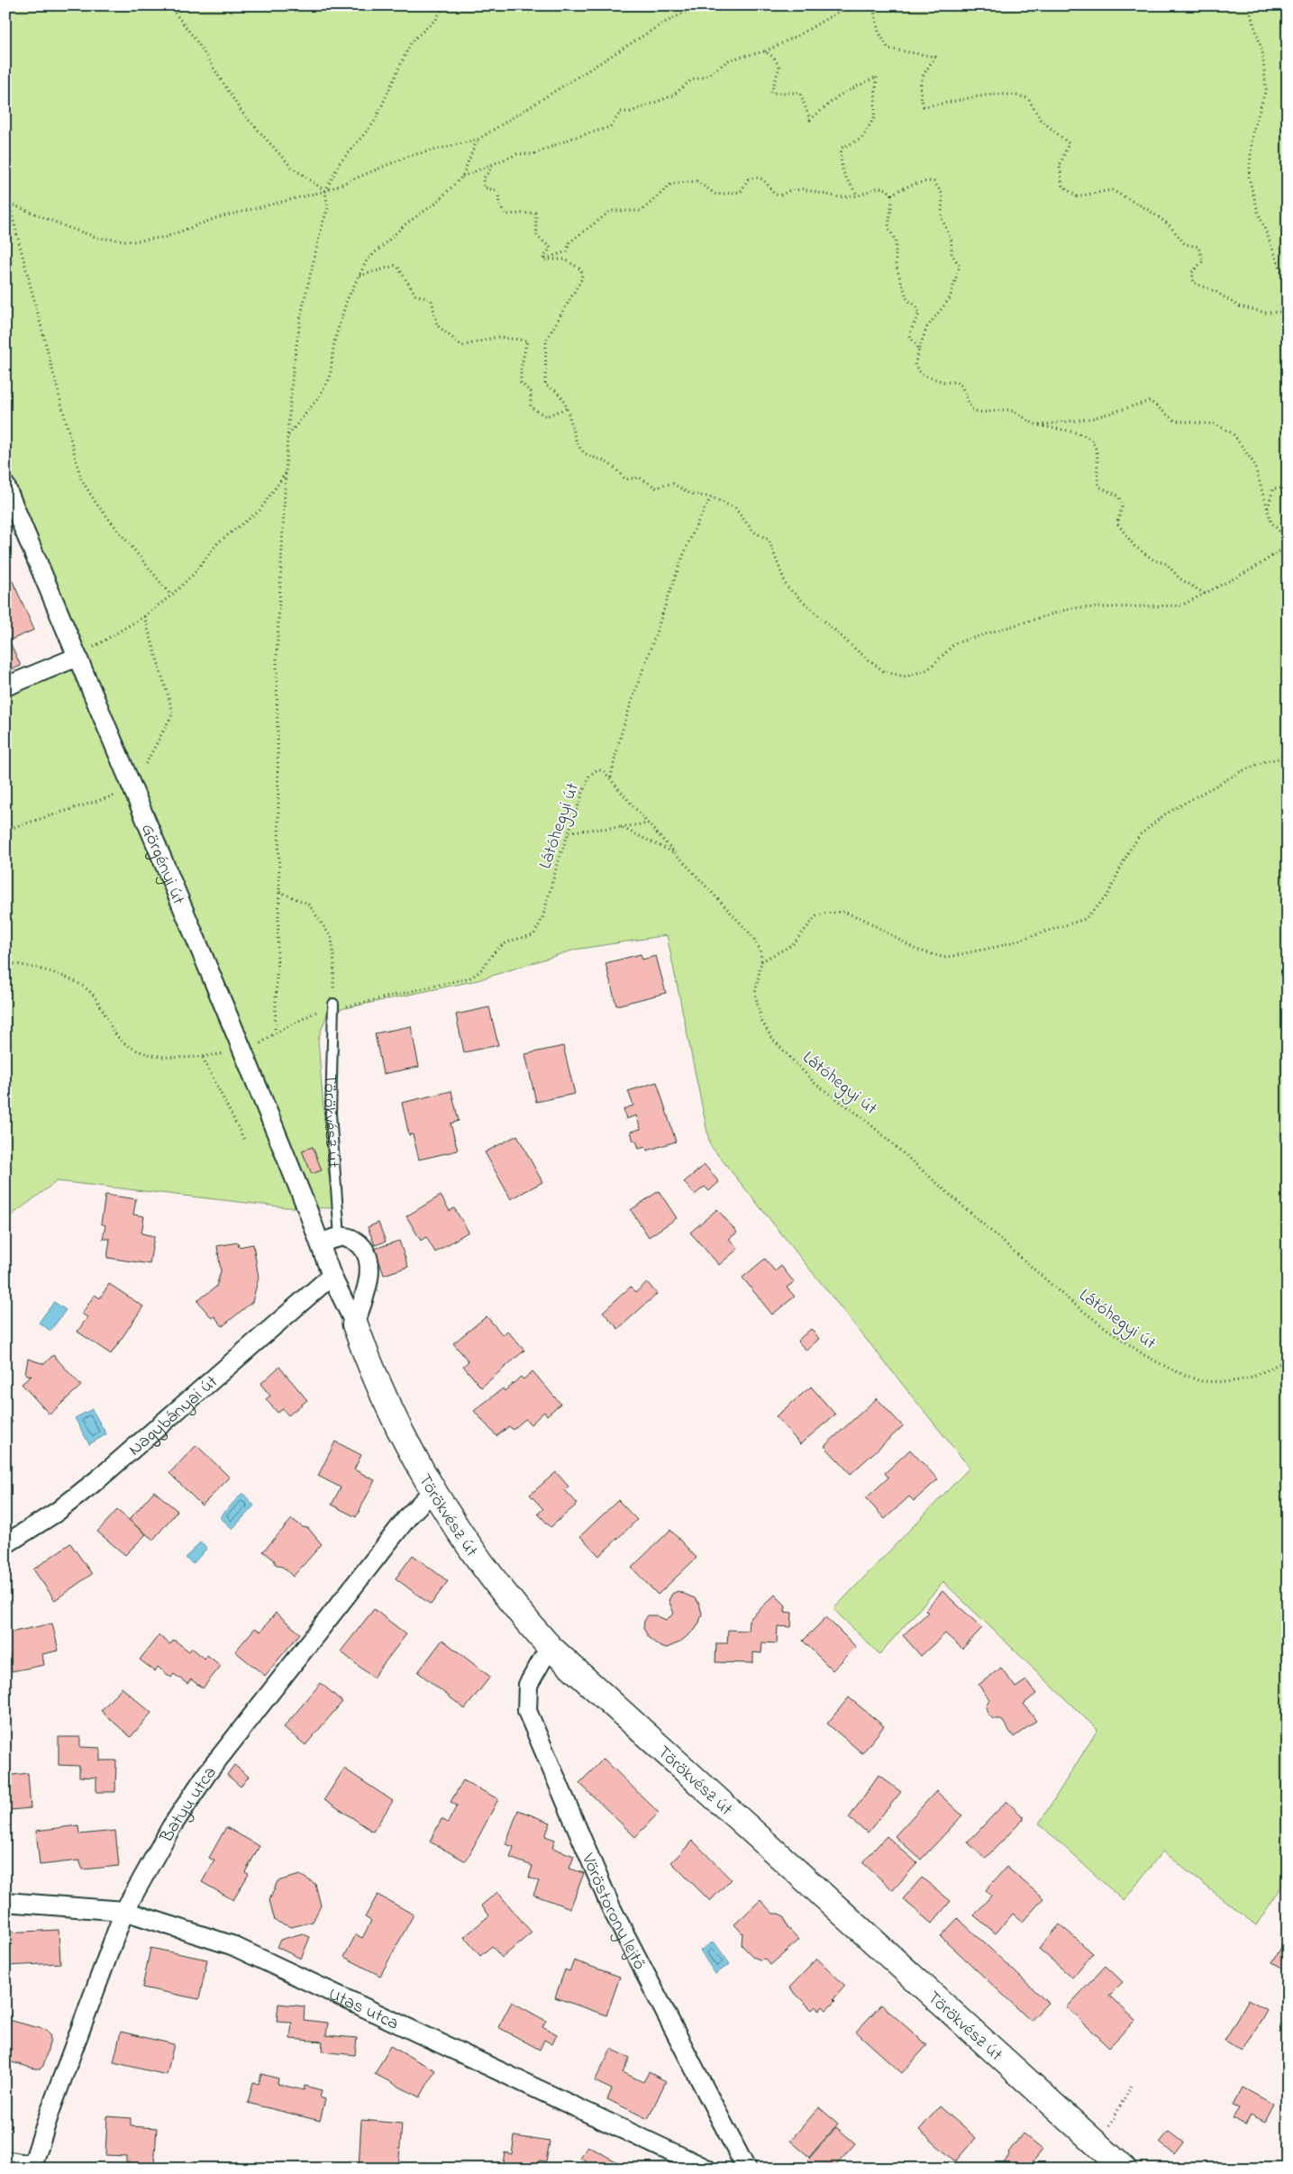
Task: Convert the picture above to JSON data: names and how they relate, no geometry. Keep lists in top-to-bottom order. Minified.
{"streets":{"street":["Görgényi út","Törökvész út","Nagybányai út","Batyu utca","Vöröstorony lejtő","Utas utca"],"path":["Látóhegyi út"]},"crossings":[["Látóhegyi út","Törökvész út"],["Görgényi út","Törökvész út"],["Törökvész út","Nagybányai út"],["Törökvész út","Batyu utca"],["Törökvész út","Vöröstorony lejtő"],["Batyu utca","Utas utca"]]}
